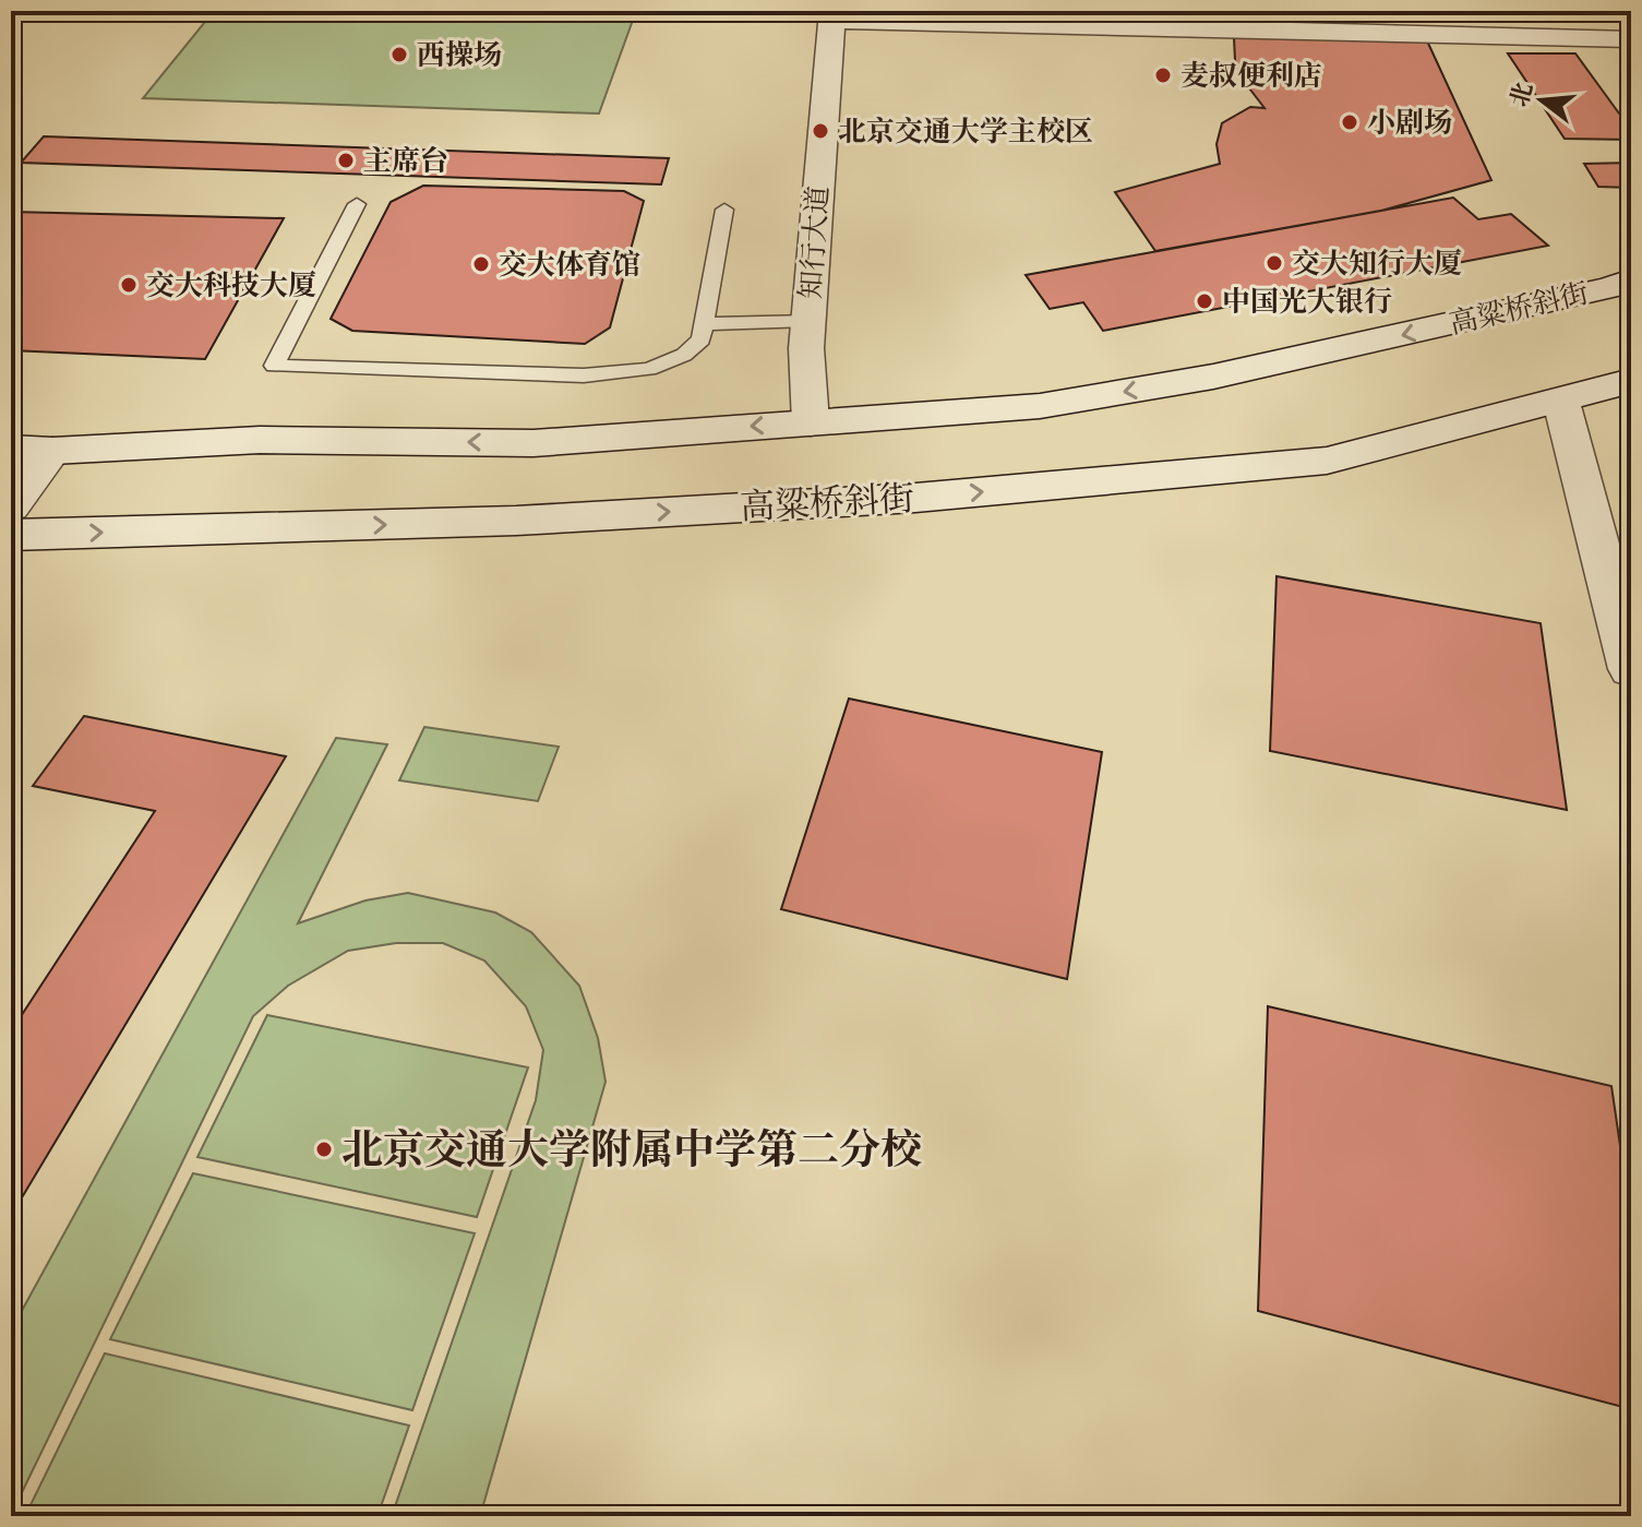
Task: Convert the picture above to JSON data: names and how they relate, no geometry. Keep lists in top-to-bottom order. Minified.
{"streets":{"main road":["知行大道","高粱桥斜街"]},"crossings":[["知行大道","高粱桥斜街"]],"places":["西操场","麦叔便利店","小剧场","北京交通大学主校区","主席台","交大知行大厦","交大体育馆","交大科技大厦","中国光大银行","北京交通大学附属中学第二分校"],"north":"left"}
